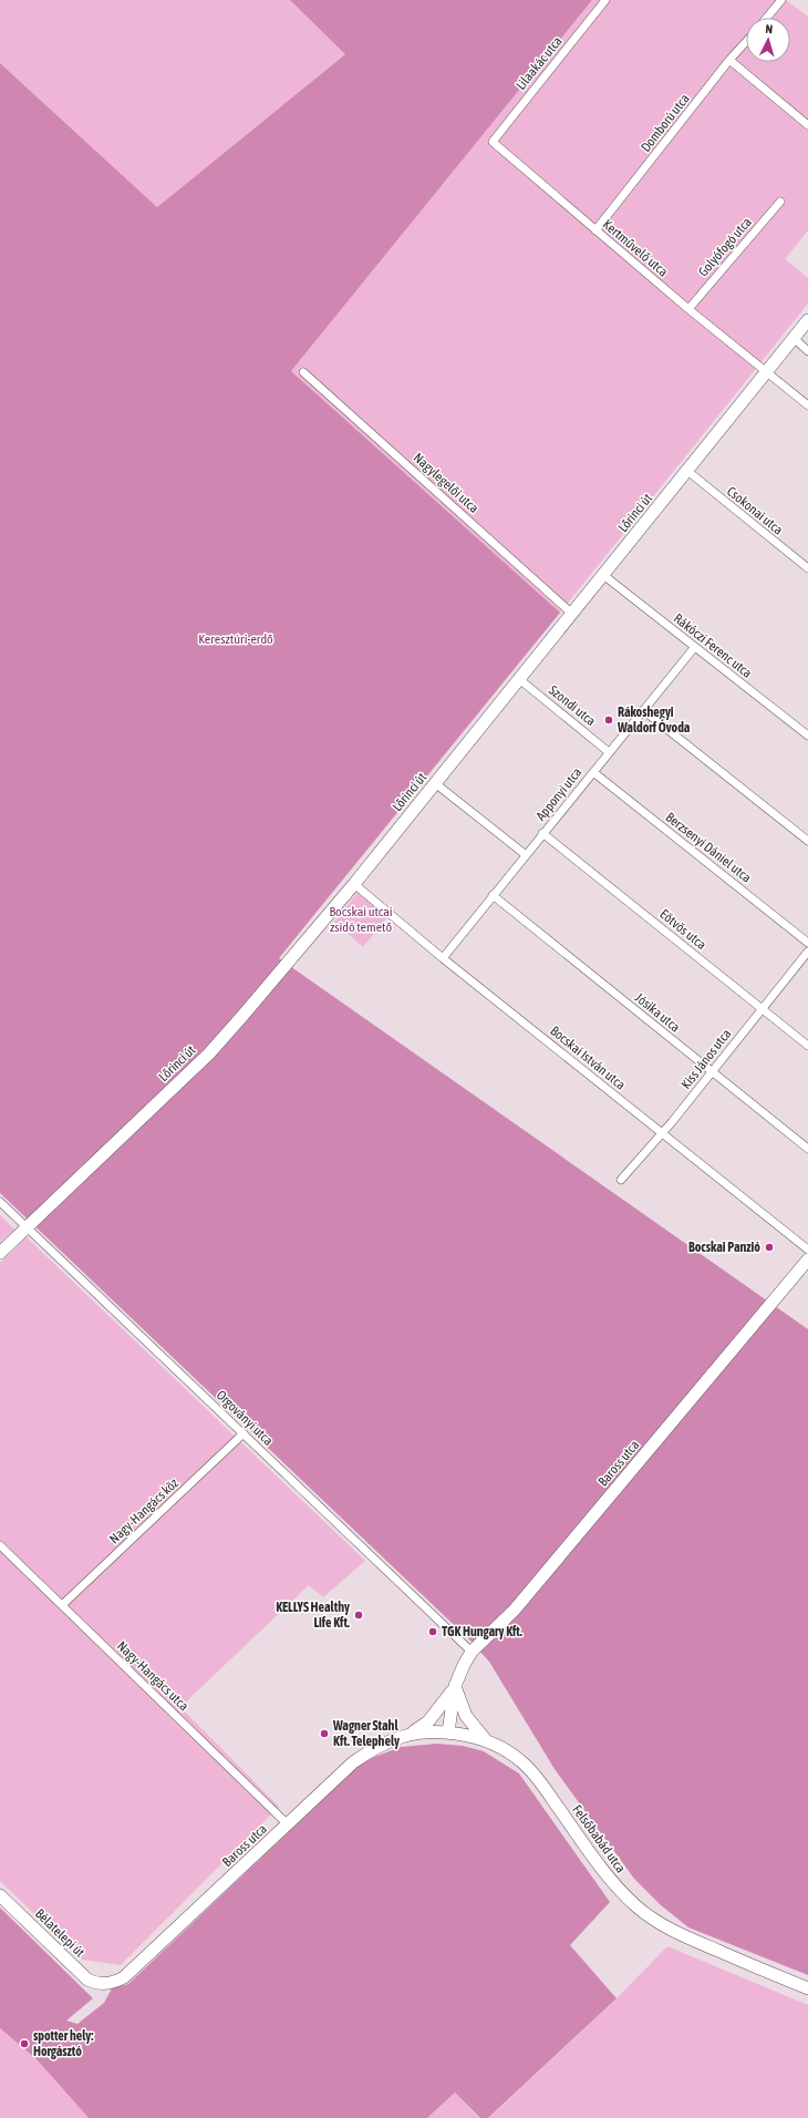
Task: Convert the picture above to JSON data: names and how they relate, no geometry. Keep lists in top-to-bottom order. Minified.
{"streets":{"street":["Lilaakác utca","Domború utca","Golyófogó utca","Kertművelő utca","Nagylegelői utca","Csokonai utca","Lőrinci út","Rákóczi Ferenc utca","Szondi utca","Apponyi utca","Berzsenyi Dániel utca","Eötvös utca","Jósika utca","Bocskai István utca","Kiss János utca","Orgoványi utca","Baross utca","Nagy-Hangács köz","Nagy-Hangács utca","Felsőbabád utca","Bélatelepi út"]},"crossings":[["Lilaakác utca","Kertművelő utca"],["Domború utca","Kertművelő utca"],["Golyófogó utca","Kertművelő utca"],["Kertművelő utca","Lőrinci út"],["Nagylegelői utca","Lőrinci út"],["Csokonai utca","Lőrinci út"],["Lőrinci út","Rákóczi Ferenc utca"],["Lőrinci út","Szondi utca"],["Lőrinci út","Bocskai István utca"],["Lőrinci út","Orgoványi utca"],["Rákóczi Ferenc utca","Apponyi utca"],["Szondi utca","Apponyi utca"],["Apponyi utca","Berzsenyi Dániel utca"],["Apponyi utca","Eötvös utca"],["Apponyi utca","Jósika utca"],["Apponyi utca","Bocskai István utca"],["Eötvös utca","Kiss János utca"],["Jósika utca","Kiss János utca"],["Bocskai István utca","Kiss János utca"],["Orgoványi utca","Baross utca"],["Orgoványi utca","Nagy-Hangács köz"],["Baross utca","Nagy-Hangács utca"],["Baross utca","Felsőbabád utca"],["Baross utca","Bélatelepi út"],["Nagy-Hangács köz","Nagy-Hangács utca"]],"parks":["Keresztúri-erdő","Bocskai utcai zsidó temető"],"places":["Rákoshegyi Waldorf Óvoda","Bocskai Panzió","KELLYS Healthy Life Kft.","TGK Hungary Kft.","Wagner Stahl Kft. Telephely","spotter hely: Horgásztó"],"north":"top"}
